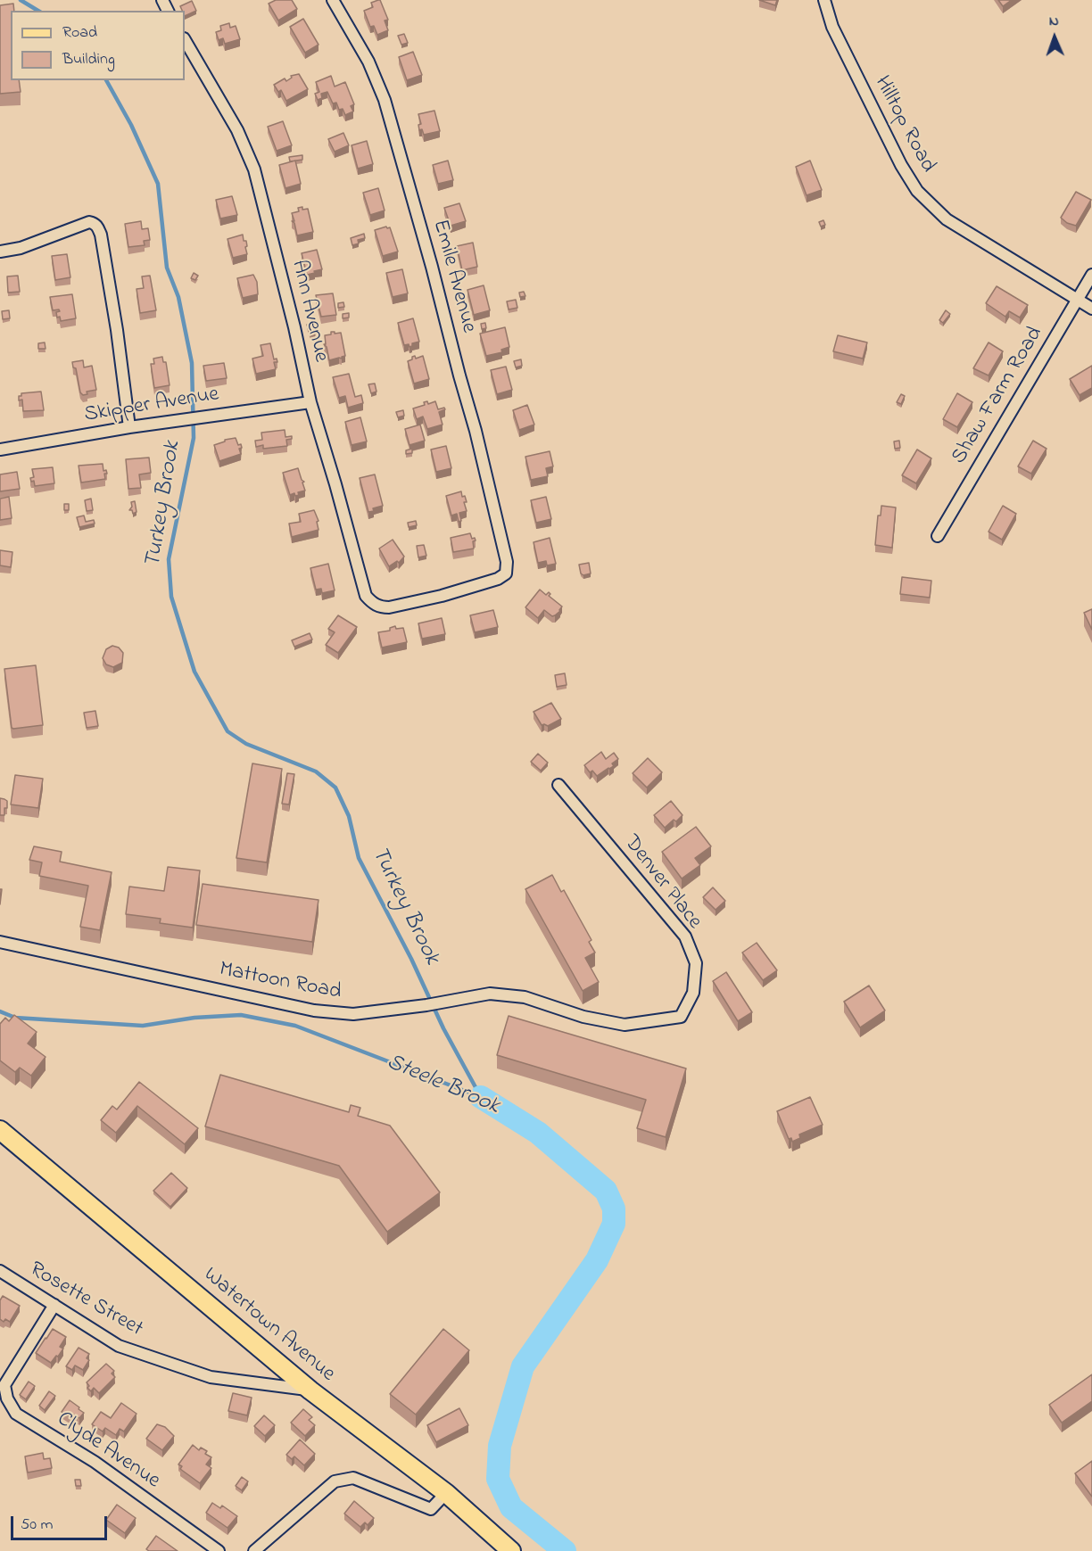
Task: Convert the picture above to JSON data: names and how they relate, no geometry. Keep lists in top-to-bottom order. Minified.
{"streets":{"main road":["Watertown Avenue"],"street":["Hilltop Road","Emile Avenue","Ann Avenue","Shaw Farm Road","Skipper Avenue","Denver Place","Mattoon Road","Rosette Street","Clyde Avenue"]},"crossings":[["Hilltop Road","Shaw Farm Road"],["Emile Avenue","Ann Avenue"],["Ann Avenue","Skipper Avenue"],["Denver Place","Mattoon Road"],["Rosette Street","Watertown Avenue"],["Rosette Street","Clyde Avenue"]],"water":["Turkey Brook","Steele Brook"],"legend":["Road","Building"],"scale_bar":"50 m","north":"top"}
